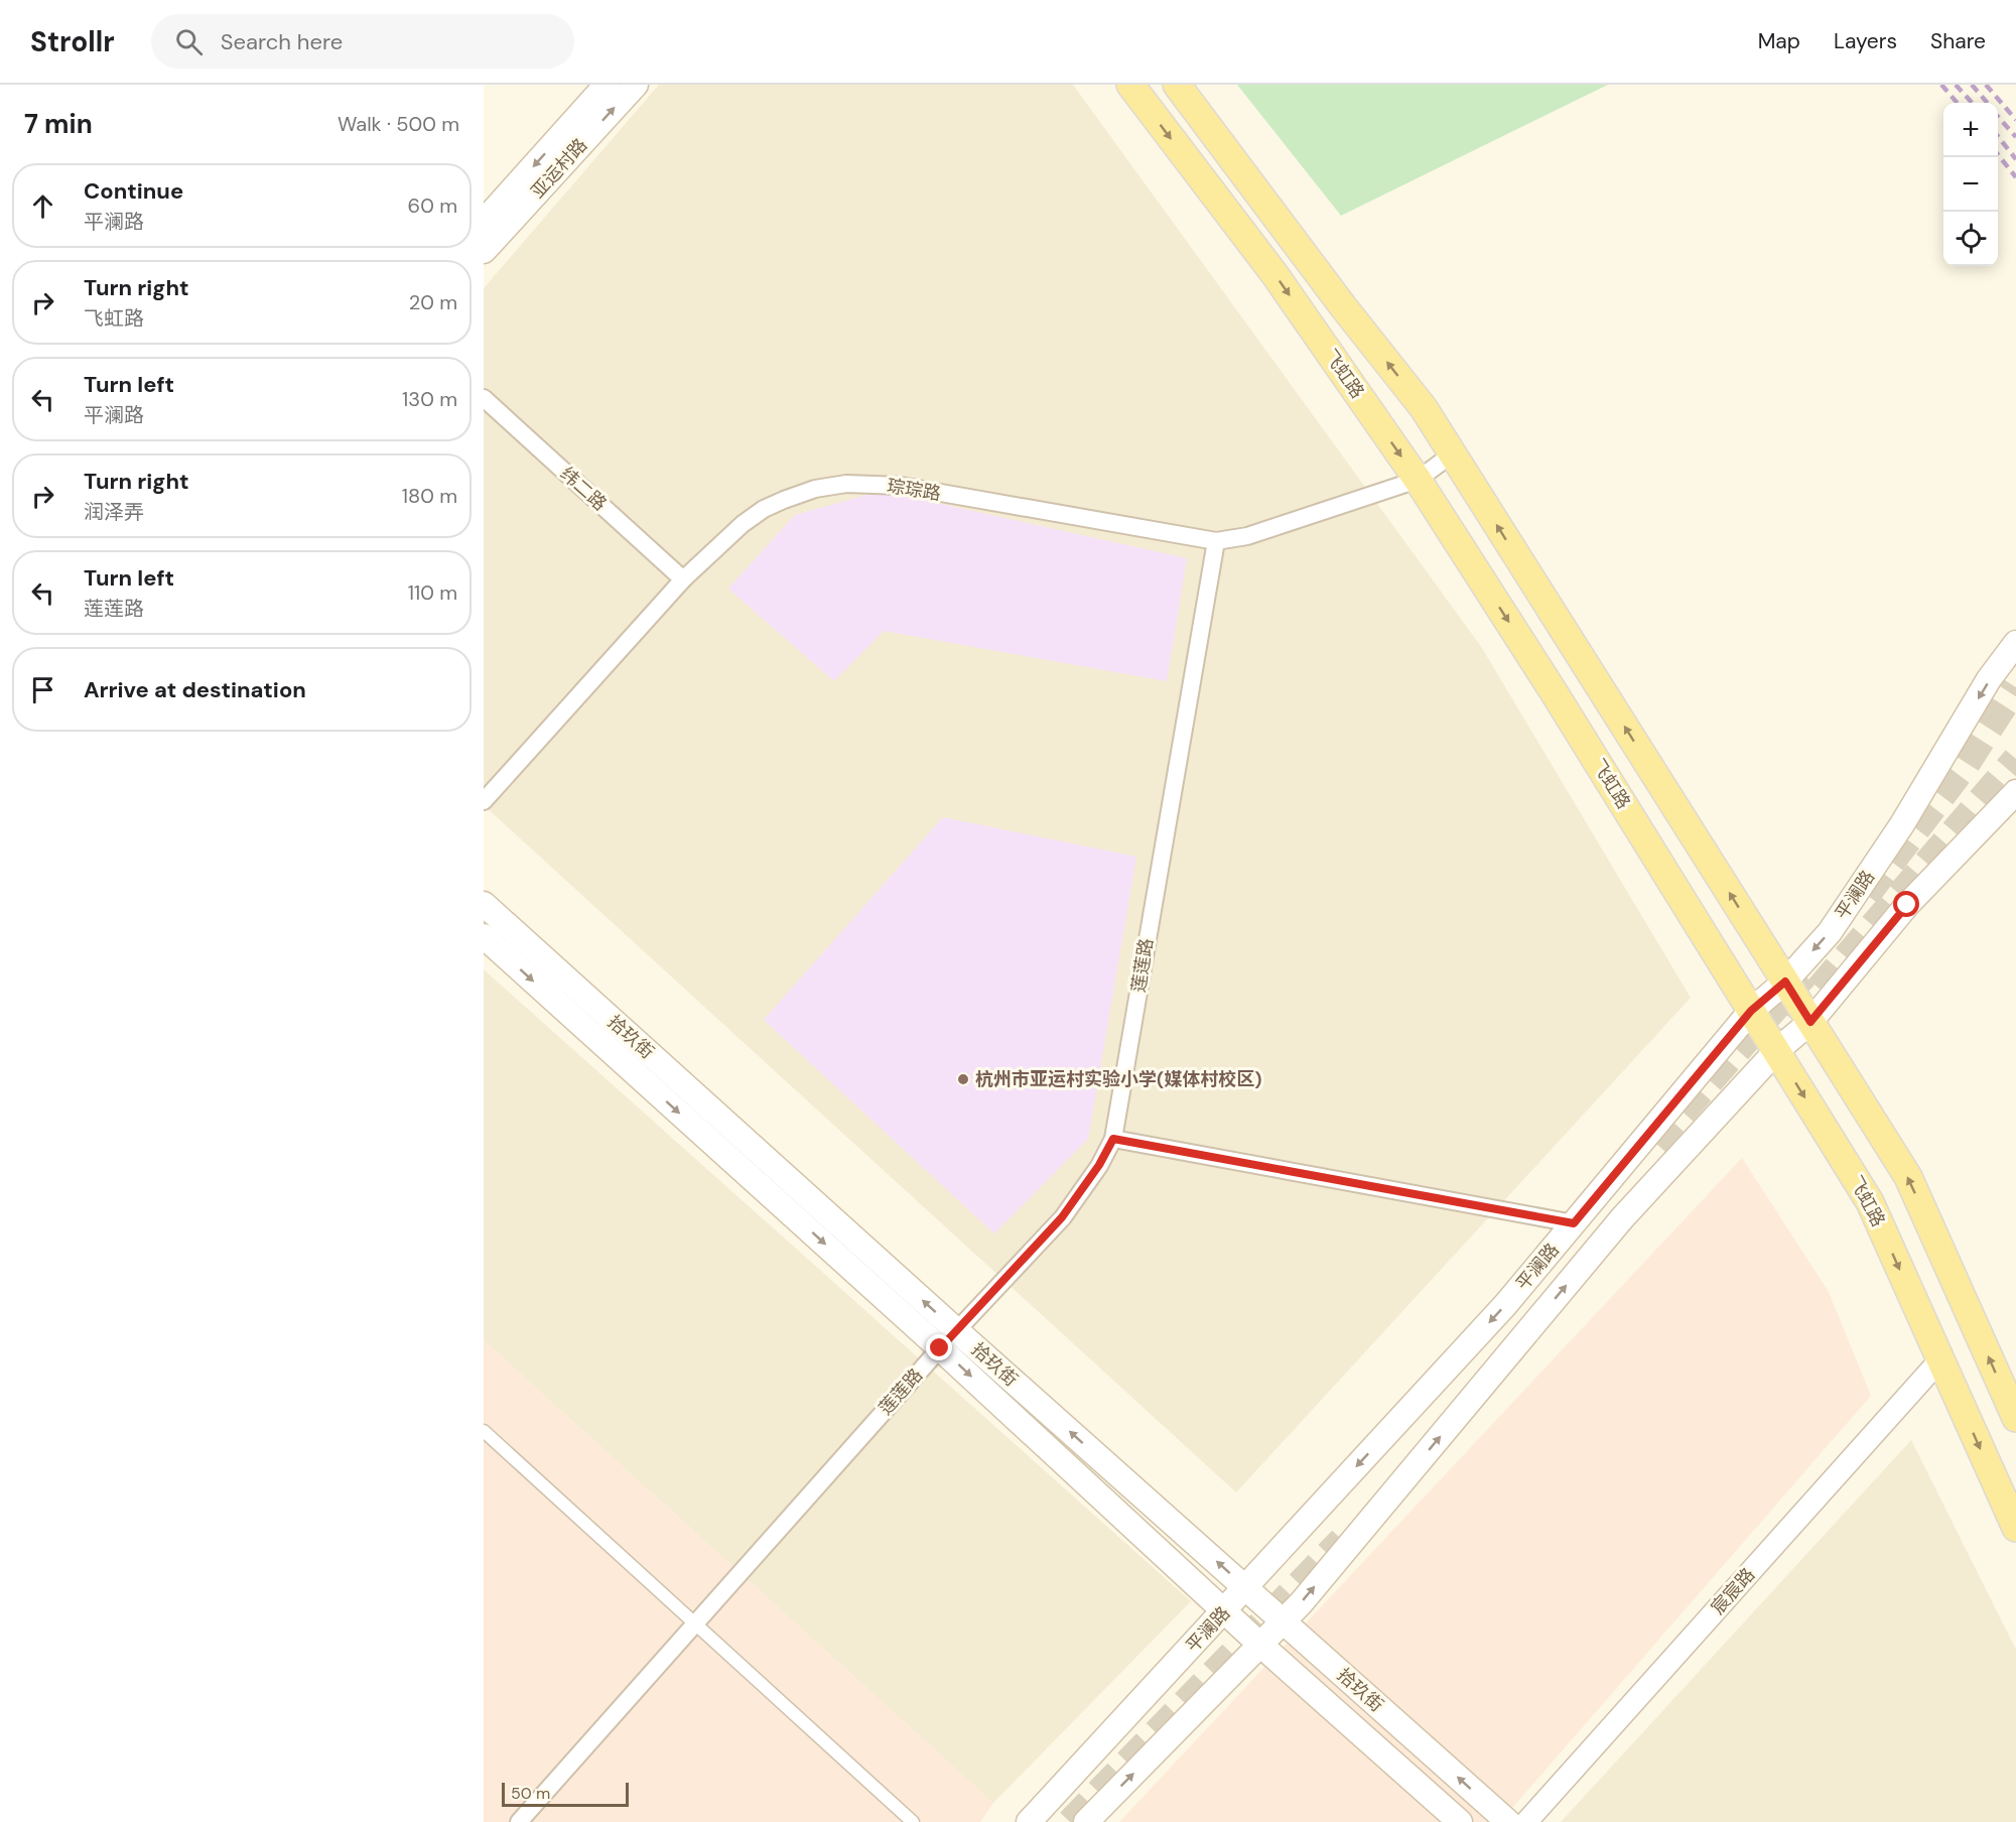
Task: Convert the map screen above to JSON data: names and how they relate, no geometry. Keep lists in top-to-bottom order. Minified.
{"streets":{"main road":["亚运村路","飞虹路","平澜路","拾玖街"],"street":["纬二路","琮琮路","莲莲路","宸宸路"]},"crossings":[["飞虹路","琮琮路"],["飞虹路","平澜路"],["飞虹路","宸宸路"],["纬二路","琮琮路"],["琮琮路","莲莲路"],["平澜路","拾玖街"],["莲莲路","拾玖街"]],"places":["杭州市亚运村实验小学(媒体村校区)"],"scale_bar":"50 m","page":{"header":"Strollr","search":"Search here","nav":["Map","Layers","Share"],"heading":["7 min","Walk · 500 m"],"map_buttons":["+","−"],"list":[["Continue","平澜路","60 m"],["Turn right","飞虹路","20 m"],["Turn left","平澜路","130 m"],["Turn right","润泽弄","180 m"],["Turn left","莲莲路","110 m"],"Arrive at destination"],"scale":"50 m"}}
